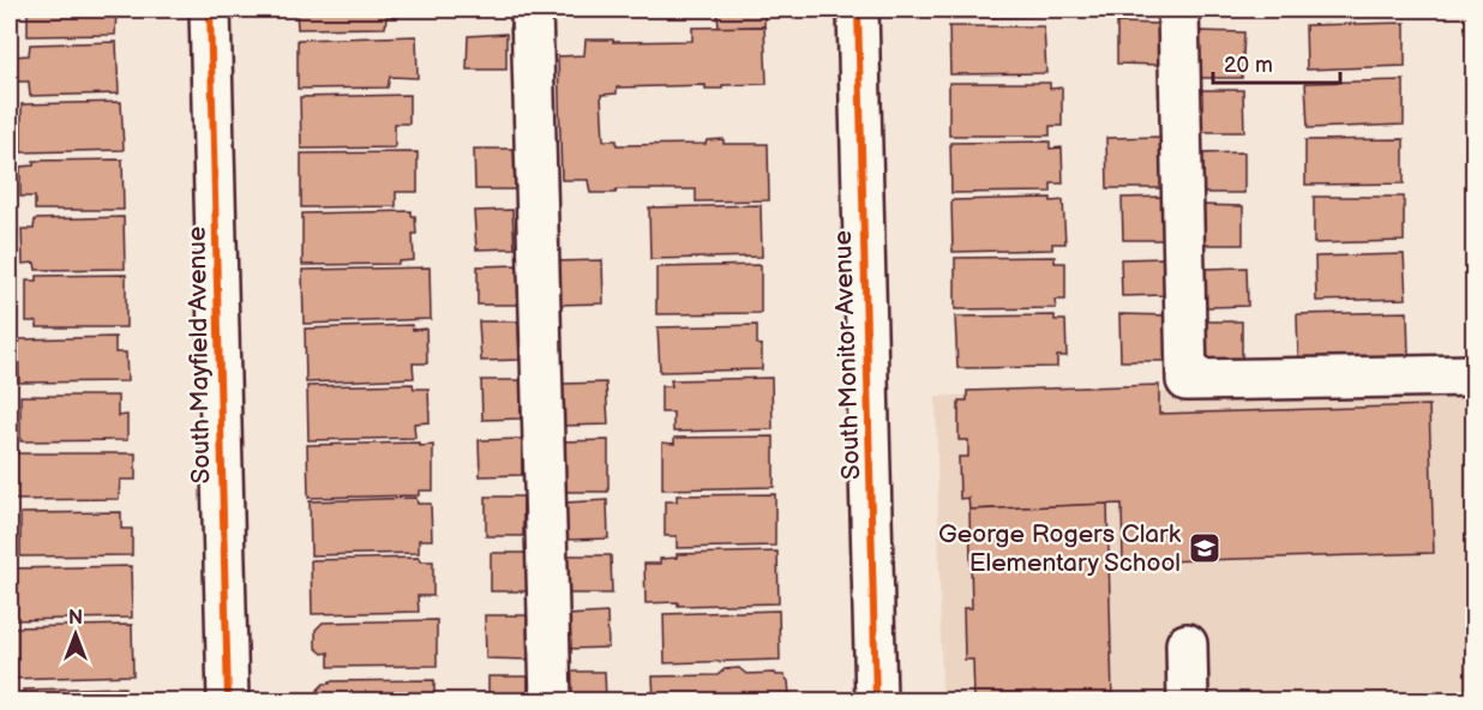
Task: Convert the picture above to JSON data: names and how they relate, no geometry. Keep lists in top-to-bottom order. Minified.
{"streets":{"street":["South Mayfield Avenue","South Monitor Avenue"]},"places":{"school or university":["George Rogers Clark Elementary School"]},"scale_bar":"20 m","north":"top"}
